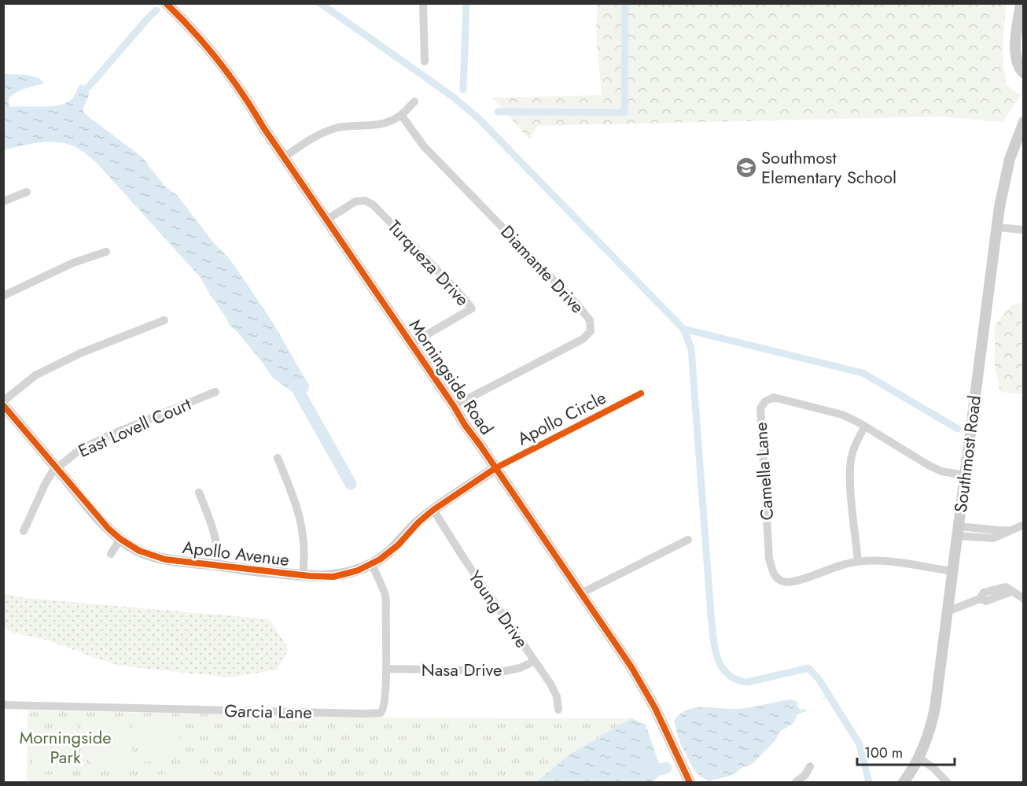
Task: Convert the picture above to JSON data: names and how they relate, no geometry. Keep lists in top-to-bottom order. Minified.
{"streets":{"street":["Turqueza Drive","Diamante Drive","Morningside Road","Apollo Circle","East Lovell Court","Southmost Road","Camella Lane","Apollo Avenue","Young Drive","Nasa Drive","Garcia Lane"]},"crossings":[["Turqueza Drive","Morningside Road"],["Diamante Drive","Morningside Road"],["Morningside Road","Apollo Circle"],["Morningside Road","Apollo Avenue"],["Apollo Circle","Apollo Avenue"],["East Lovell Court","Apollo Avenue"],["Southmost Road","Camella Lane"],["Apollo Avenue","Young Drive"],["Apollo Avenue","Garcia Lane"],["Young Drive","Nasa Drive"],["Nasa Drive","Garcia Lane"]],"parks":["Morningside Park"],"places":{"school or university":["Southmost Elementary School"]},"scale_bar":"100 m"}
